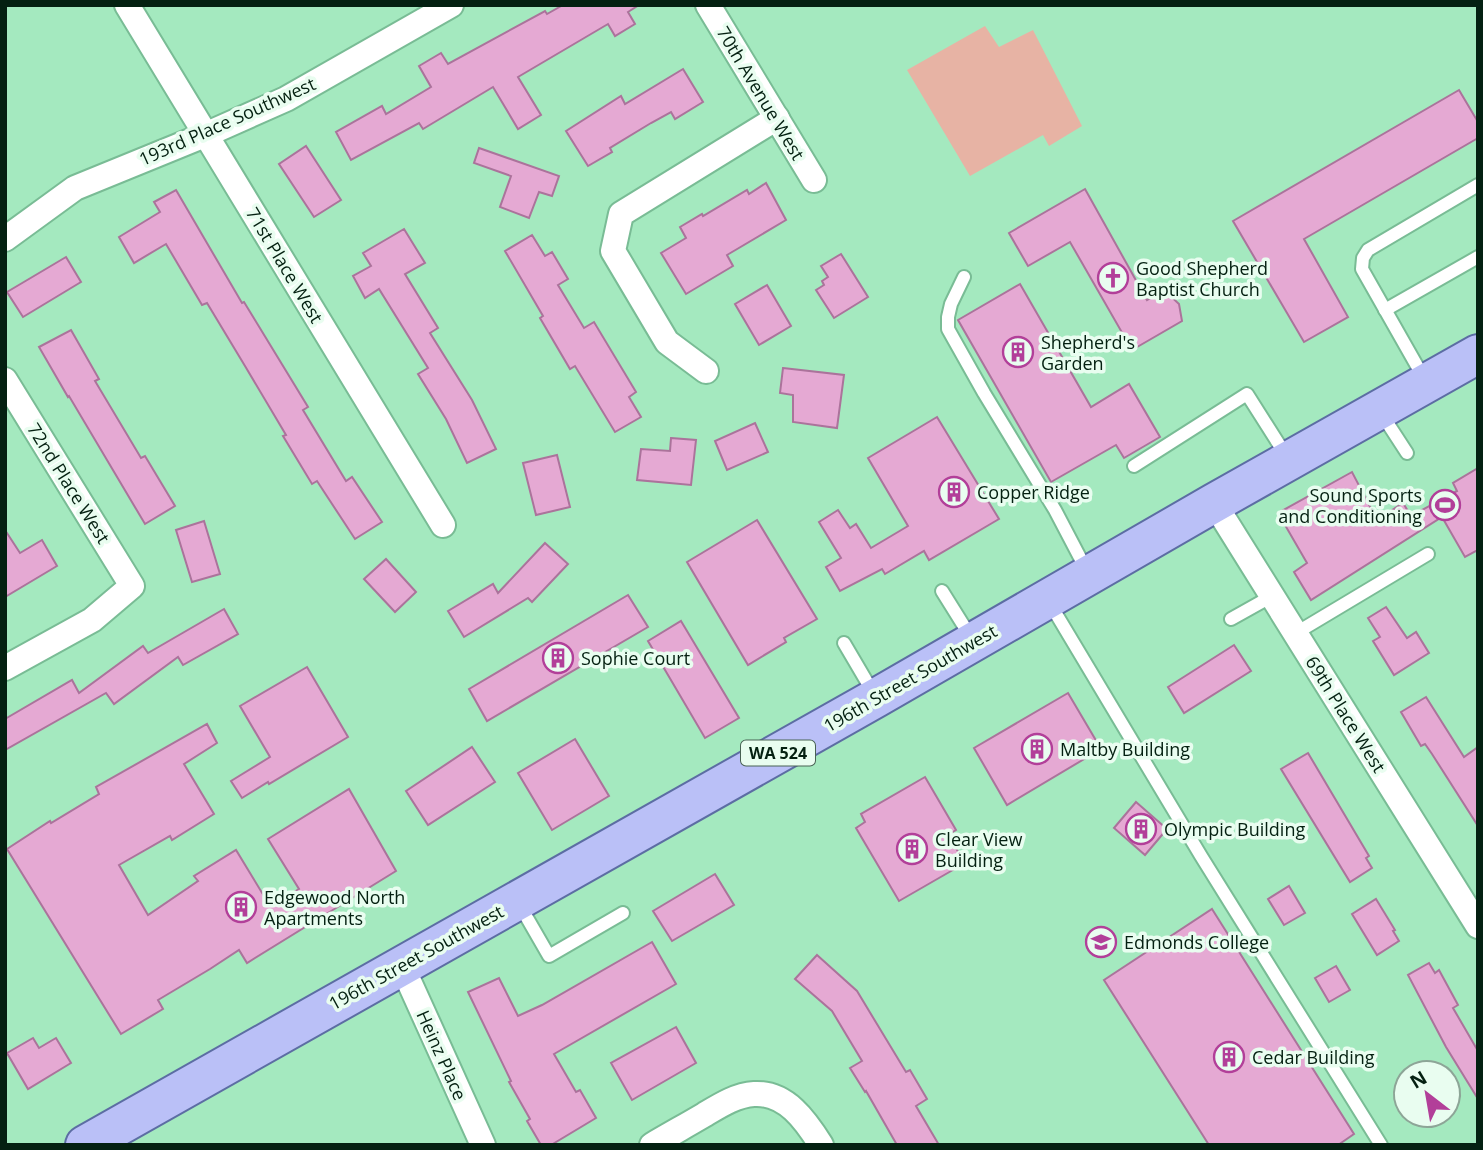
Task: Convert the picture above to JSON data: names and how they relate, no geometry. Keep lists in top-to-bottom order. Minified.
{"streets":{"main road":["196th Street Southwest","WA 524"],"street":["70th Avenue West","193rd Place Southwest","71st Place West","72nd Place West","69th Place West","Heinz Place"]},"crossings":[["193rd Place Southwest","71st Place West"],["196th Street Southwest","69th Place West"],["196th Street Southwest","Heinz Place"]],"places":{"church":["Good Shepherd Baptist Church"],"building":["Shepherd's Garden","Copper Ridge","Sophie Court","Maltby Building","Olympic Building","Clear View Building","Edgewood North Apartments","Cedar Building"],"sports":["Sound Sports and Conditioning"],"school or university":["Edmonds College"]},"north":"top left"}
